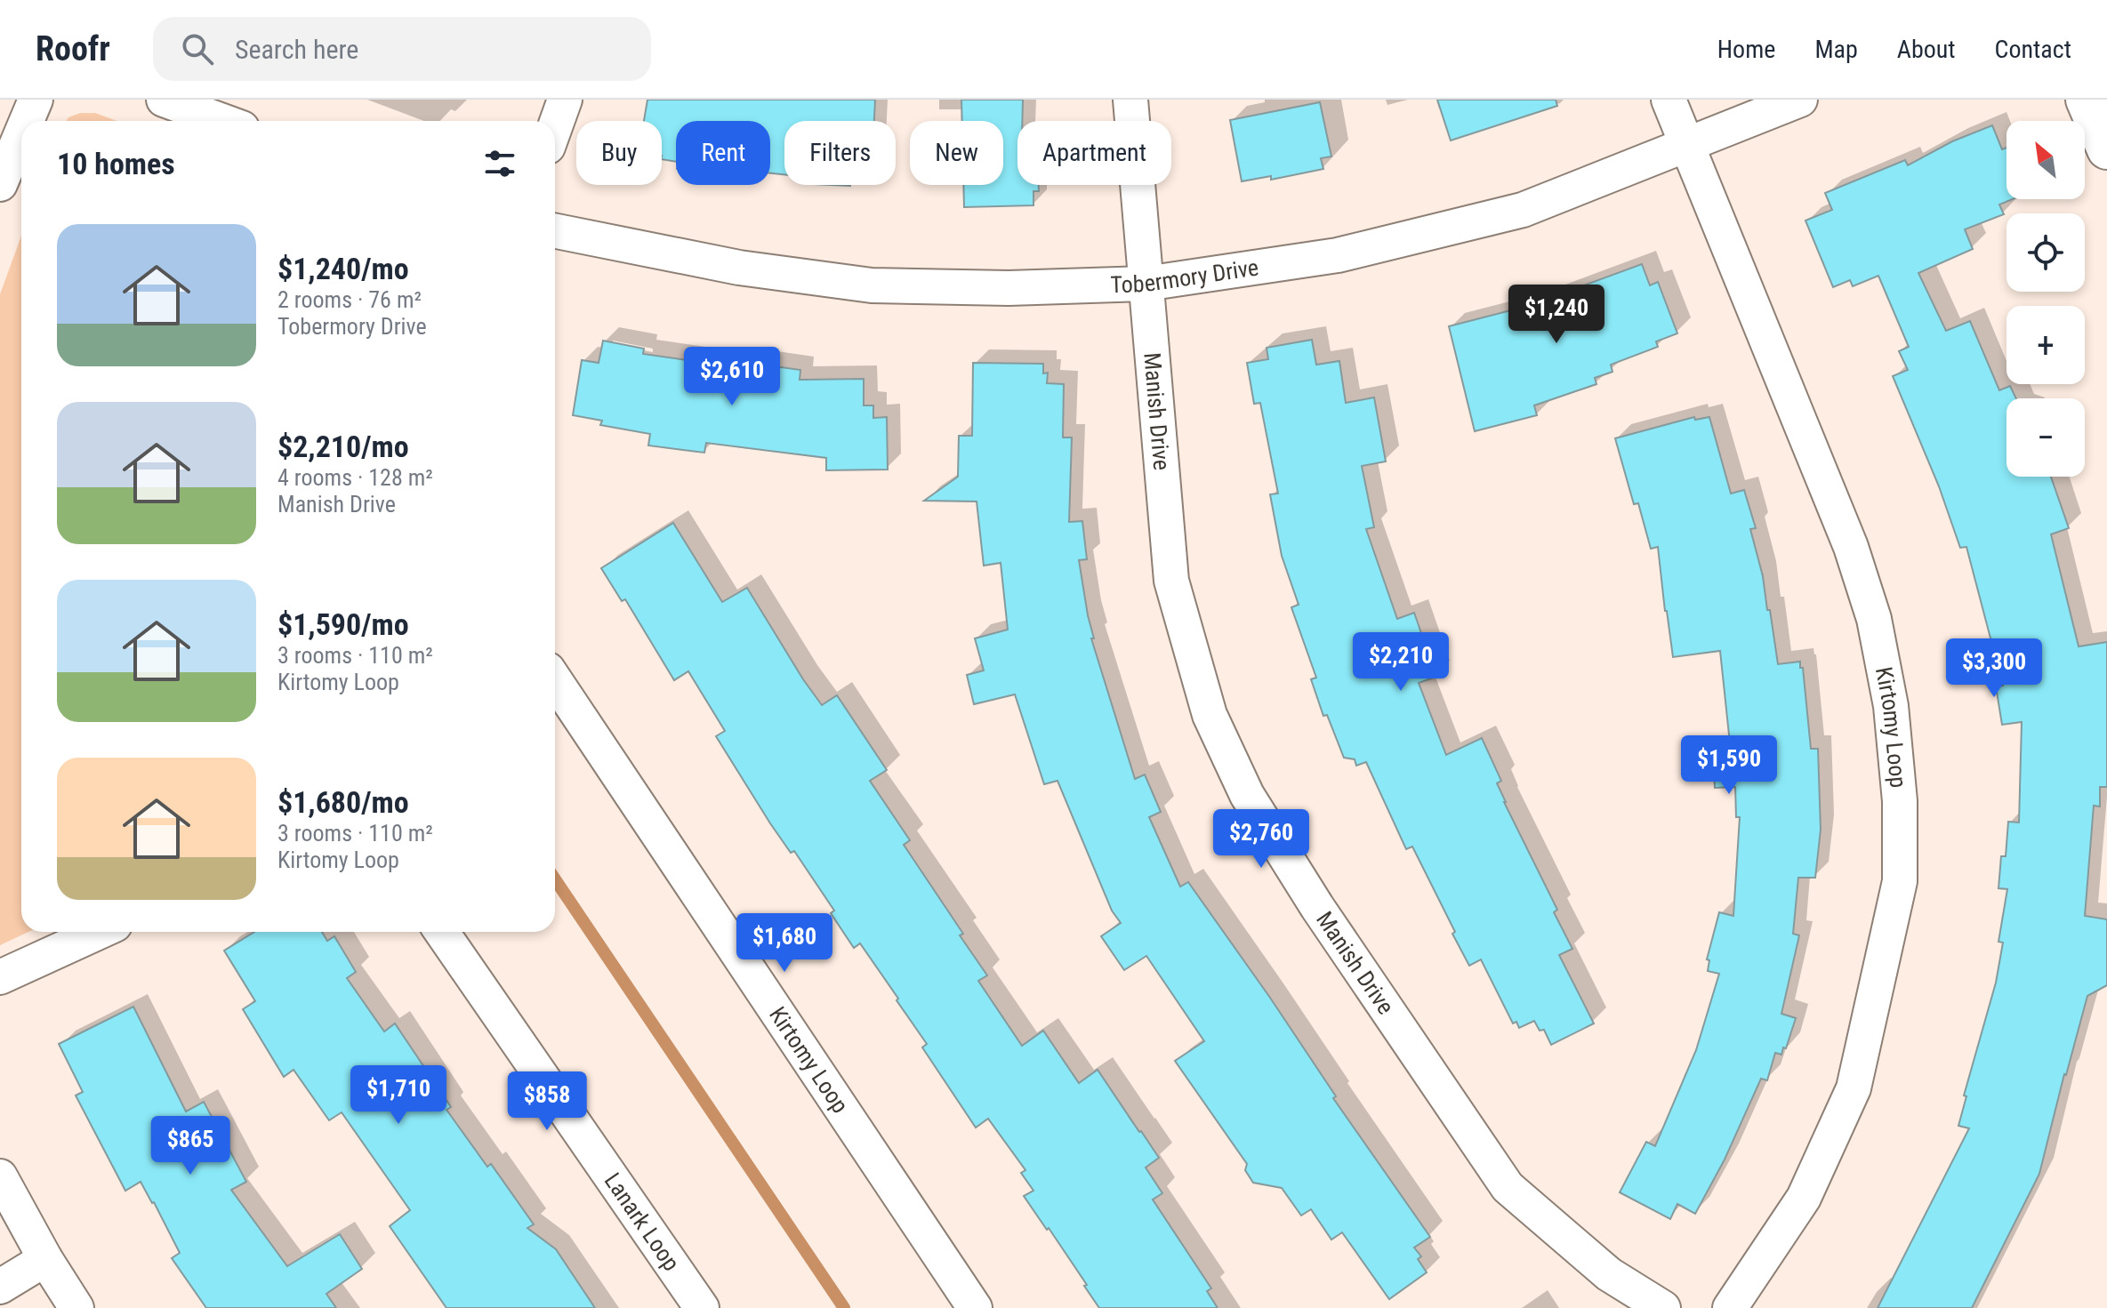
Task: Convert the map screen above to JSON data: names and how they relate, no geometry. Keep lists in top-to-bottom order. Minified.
{"streets":{"street":["Tobermory Drive","Manish Drive","Kirtomy Loop","Lanark Loop"]},"crossings":[["Tobermory Drive","Manish Drive"],["Tobermory Drive","Kirtomy Loop"]],"north":"top left","page":{"header":"Roofr","search":"Search here","nav":["Home","Map","About","Contact"],"map_buttons":["+","−"],"chip":["Buy","Rent","Filters","New","Apartment"],"heading":"10 homes","list":[{"name":"$1,240/mo","note":"2 rooms · 76 m² · Tobermory Drive"},{"name":"$2,210/mo","note":"4 rooms · 128 m² · Manish Drive"},{"name":"$1,590/mo","note":"3 rooms · 110 m² · Kirtomy Loop"},{"name":"$1,680/mo","note":"3 rooms · 110 m² · Kirtomy Loop"}],"price":["$1,240","$2,610","$2,210","$3,300","$1,590","$2,760","$1,680","$1,710","$858","$865"]}}
